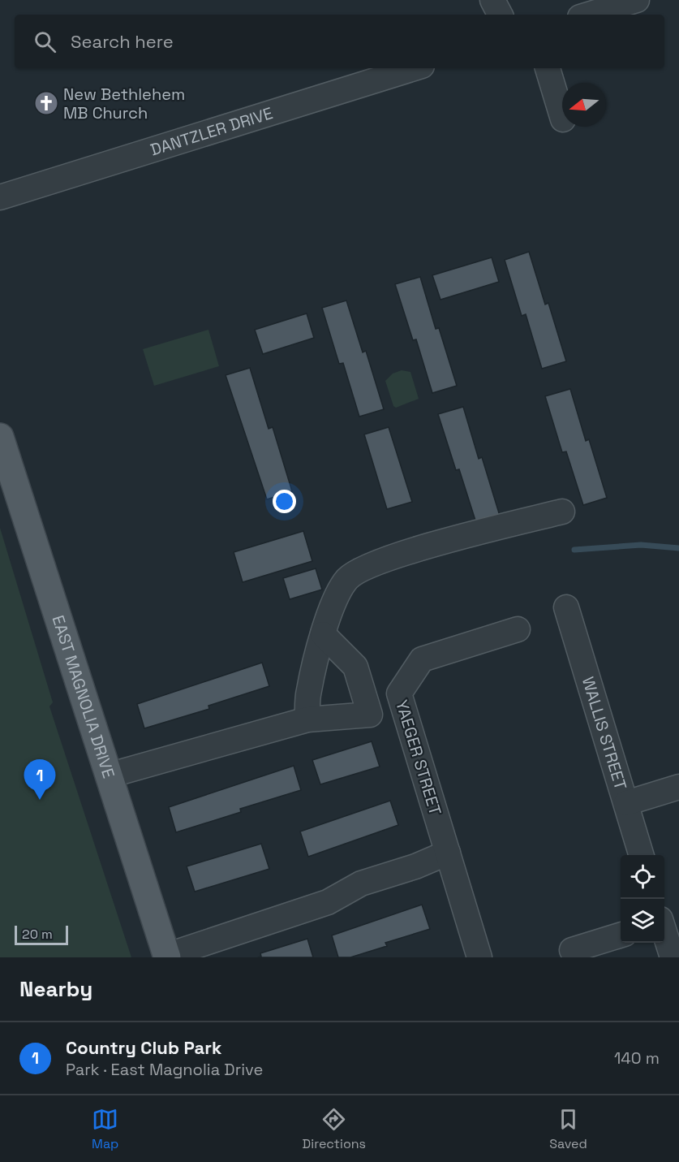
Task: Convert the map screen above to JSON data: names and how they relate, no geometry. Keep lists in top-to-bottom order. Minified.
{"streets":{"main road":["EAST MAGNOLIA DRIVE"],"street":["DANTZLER DRIVE","WALLIS STREET","YAEGER STREET"]},"places":{"church":["New Bethlehem MB Church"]},"scale_bar":"20 m","north":"left","page":{"search":"Search here","pins":"1","scale":"20 m","heading":"Nearby","list":[{"mark":"1","name":"Country Club Park","note":"Park · East Magnolia Drive","value":"140 m"}],"nav":["Map","Directions","Saved"]}}
